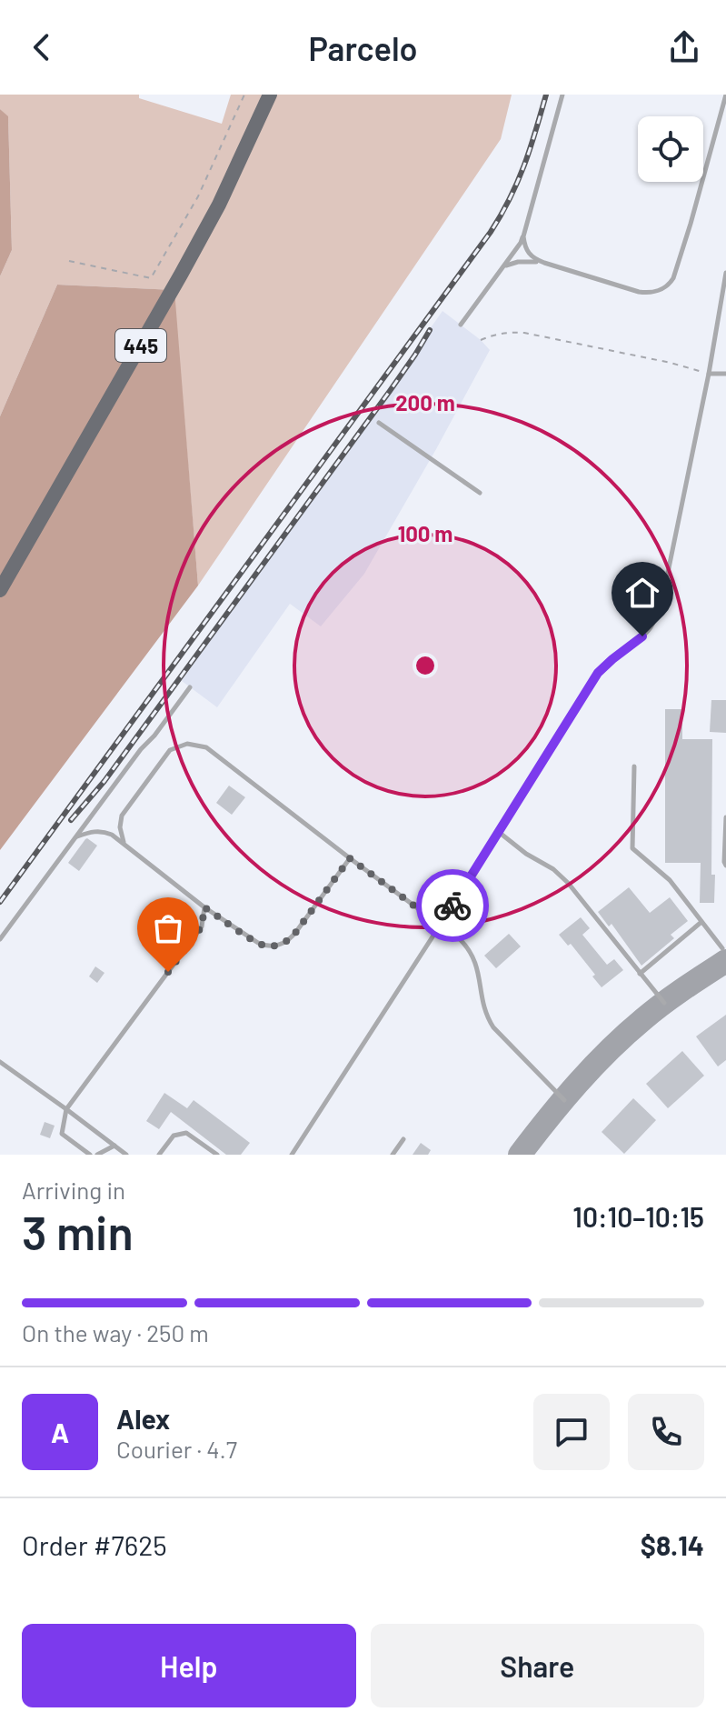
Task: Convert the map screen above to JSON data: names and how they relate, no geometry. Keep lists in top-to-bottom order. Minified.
{"streets":{"main road":["445"]},"page":{"header":"Parcelo","heading":["3 min","Arriving in","10:10–10:15"],"panel":["Alex","Courier · 4.7","Order #7625","$8.14"],"bar":"On the way · 250 m","round":"A","buttons":["Help","Share"]},"rings":["200 m","100 m"]}
